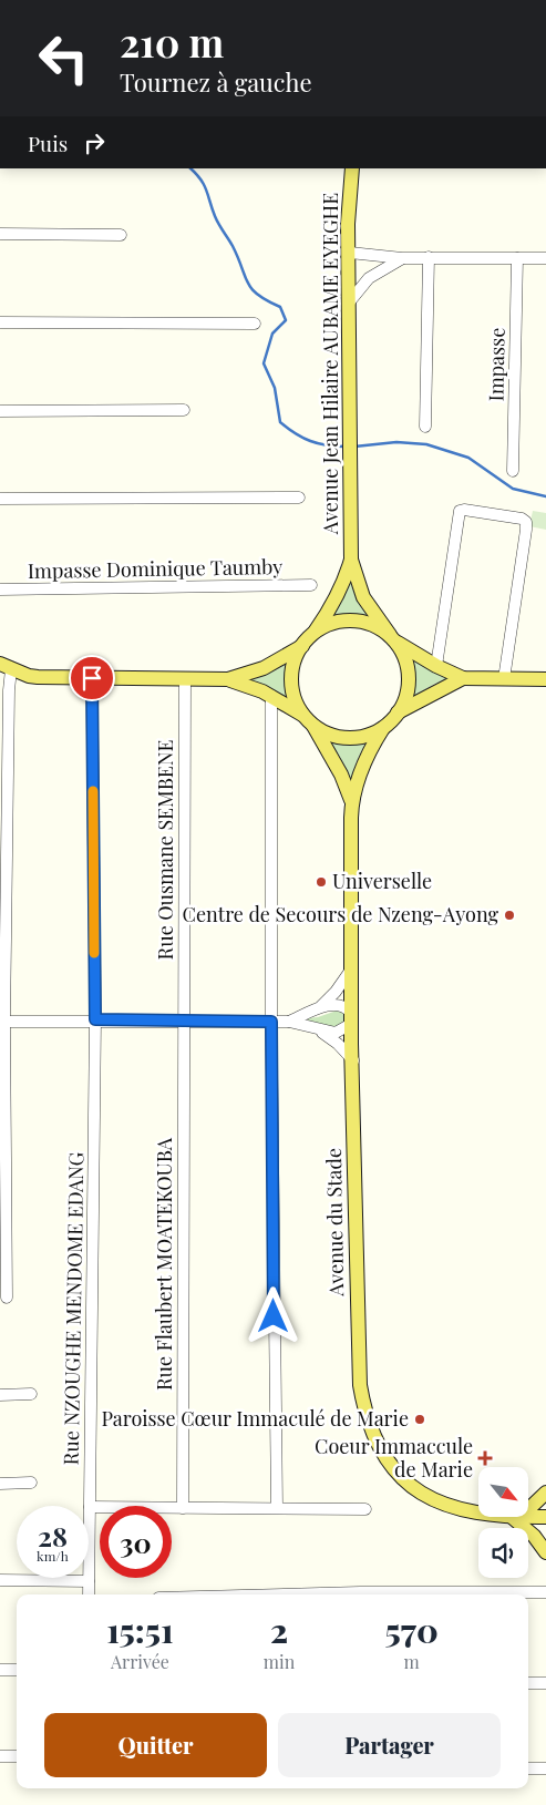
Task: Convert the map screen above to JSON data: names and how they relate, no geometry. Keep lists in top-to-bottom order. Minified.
{"streets":{"main road":["Avenue Jean Hilaire AUBAME EYEGHE","Avenue du Stade"],"street":["Impasse","Impasse Dominique Taumby","Rue Ousmane SEMBENE","Rue Flaubert MOATEKOUBA","Rue NZOUGHE MENDOME EDANG"]},"crossings":[["Rue Ousmane SEMBENE","Rue Flaubert MOATEKOUBA"]],"places":{"other":["Universelle","Centre de Secours de Nzeng-Ayong","Paroisse Cœur Immaculé de Marie"],"health":["Coeur Immaccule de Marie"]},"north":"bottom right","page":{"turn":["210 m","Tournez à gauche"],"then":"Puis","speed":"28 km/h","limit":"30","eta":["15:51","Arrivée","2","min","570","m"],"buttons":["Quitter","Partager"]}}
